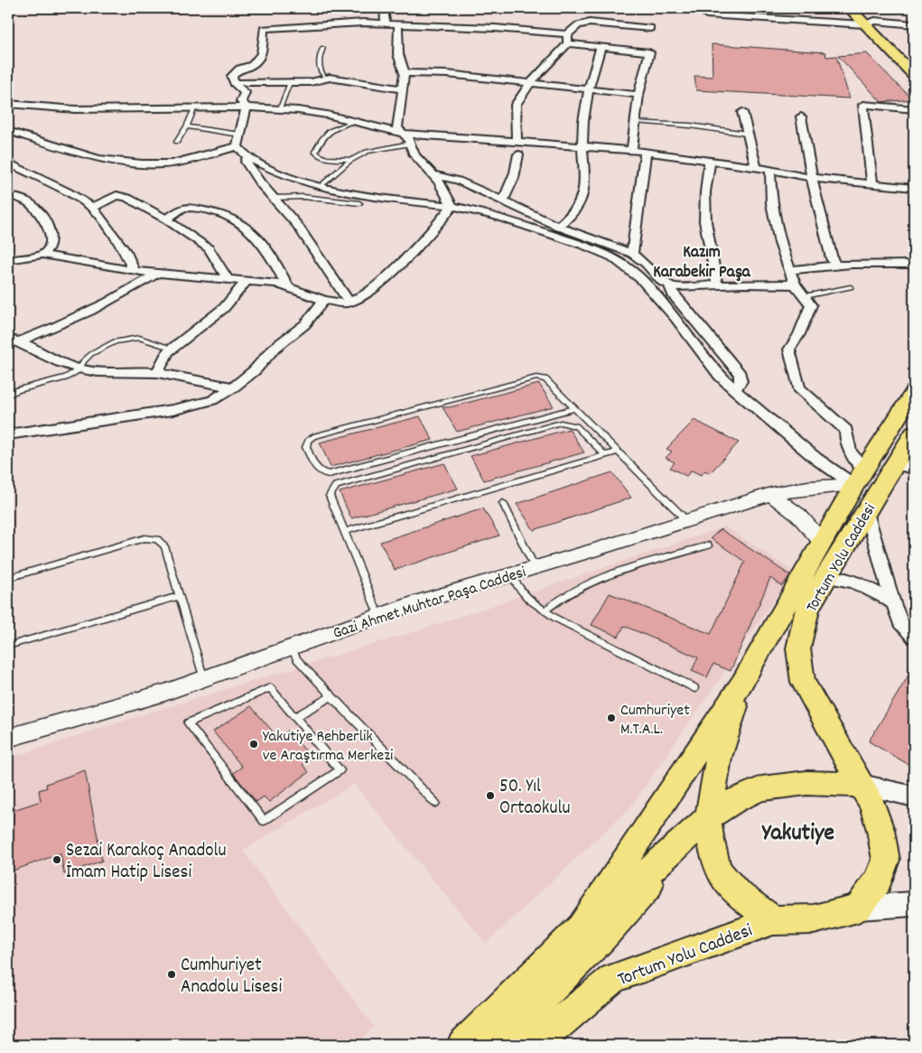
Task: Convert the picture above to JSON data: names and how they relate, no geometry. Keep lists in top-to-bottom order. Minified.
{"streets":{"highway":["Tortum Yolu Caddesi"],"street":["Gazi Ahmet Muhtar Paşa Caddesi"]},"crossings":[["Tortum Yolu Caddesi","Gazi Ahmet Muhtar Paşa Caddesi"]],"districts":["Kazım Karabekir Paşa","Yakutiye"],"places":["Cumhuriyet M.T.A.L.","Yakutiye Rehberlik ve Araştırma Merkezi","50. Yıl Ortaokulu","Sezai Karakoç Anadolu İmam Hatip Lisesi","Cumhuriyet Anadolu Lisesi"]}
